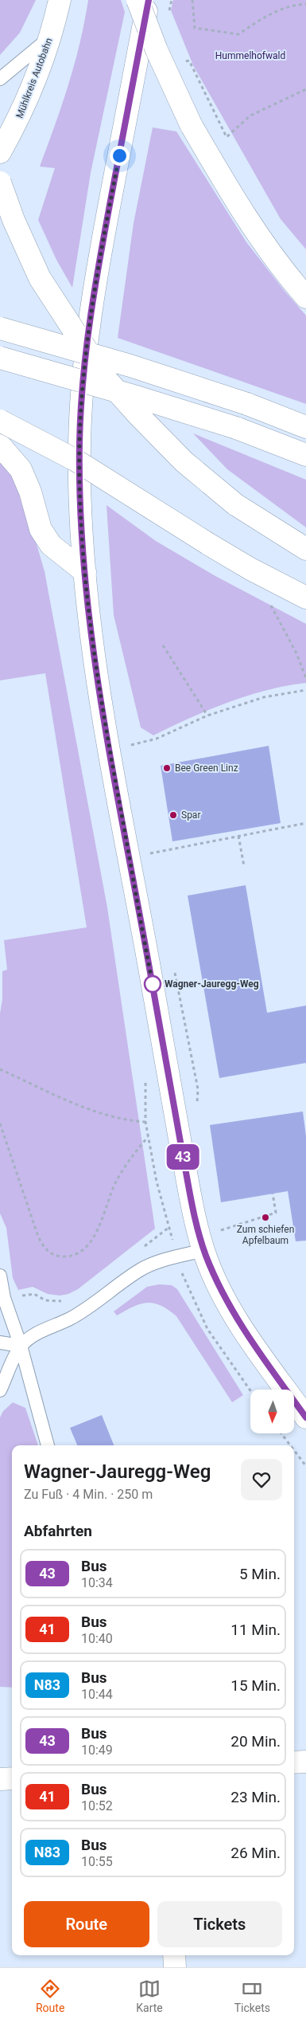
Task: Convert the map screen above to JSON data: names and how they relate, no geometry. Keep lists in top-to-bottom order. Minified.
{"streets":{"main road":["Mühlkreis Autobahn"]},"parks":["Hummelhofwald"],"places":["Bee Green Linz","Spar","Wagner-Jauregg-Weg","Zum schiefen Apfelbaum"],"lines":["bus line 43"],"north":"bottom","page":{"on_map":"43","heading":[["Wagner-Jauregg-Weg","Zu Fuß · 4 Min. · 250 m"],"Abfahrten"],"list":[{"mark":"43","name":"Bus","note":"10:34","value":"5 Min."},{"mark":"41","name":"Bus","note":"10:40","value":"11 Min."},{"mark":"N83","name":"Bus","note":"10:44","value":"15 Min."},{"mark":"43","name":"Bus","note":"10:49","value":"20 Min."},{"mark":"41","name":"Bus","note":"10:52","value":"23 Min."},{"mark":"N83","name":"Bus","note":"10:55","value":"26 Min."}],"buttons":["Route","Tickets"],"tabs":["Route","Karte","Tickets"]}}
